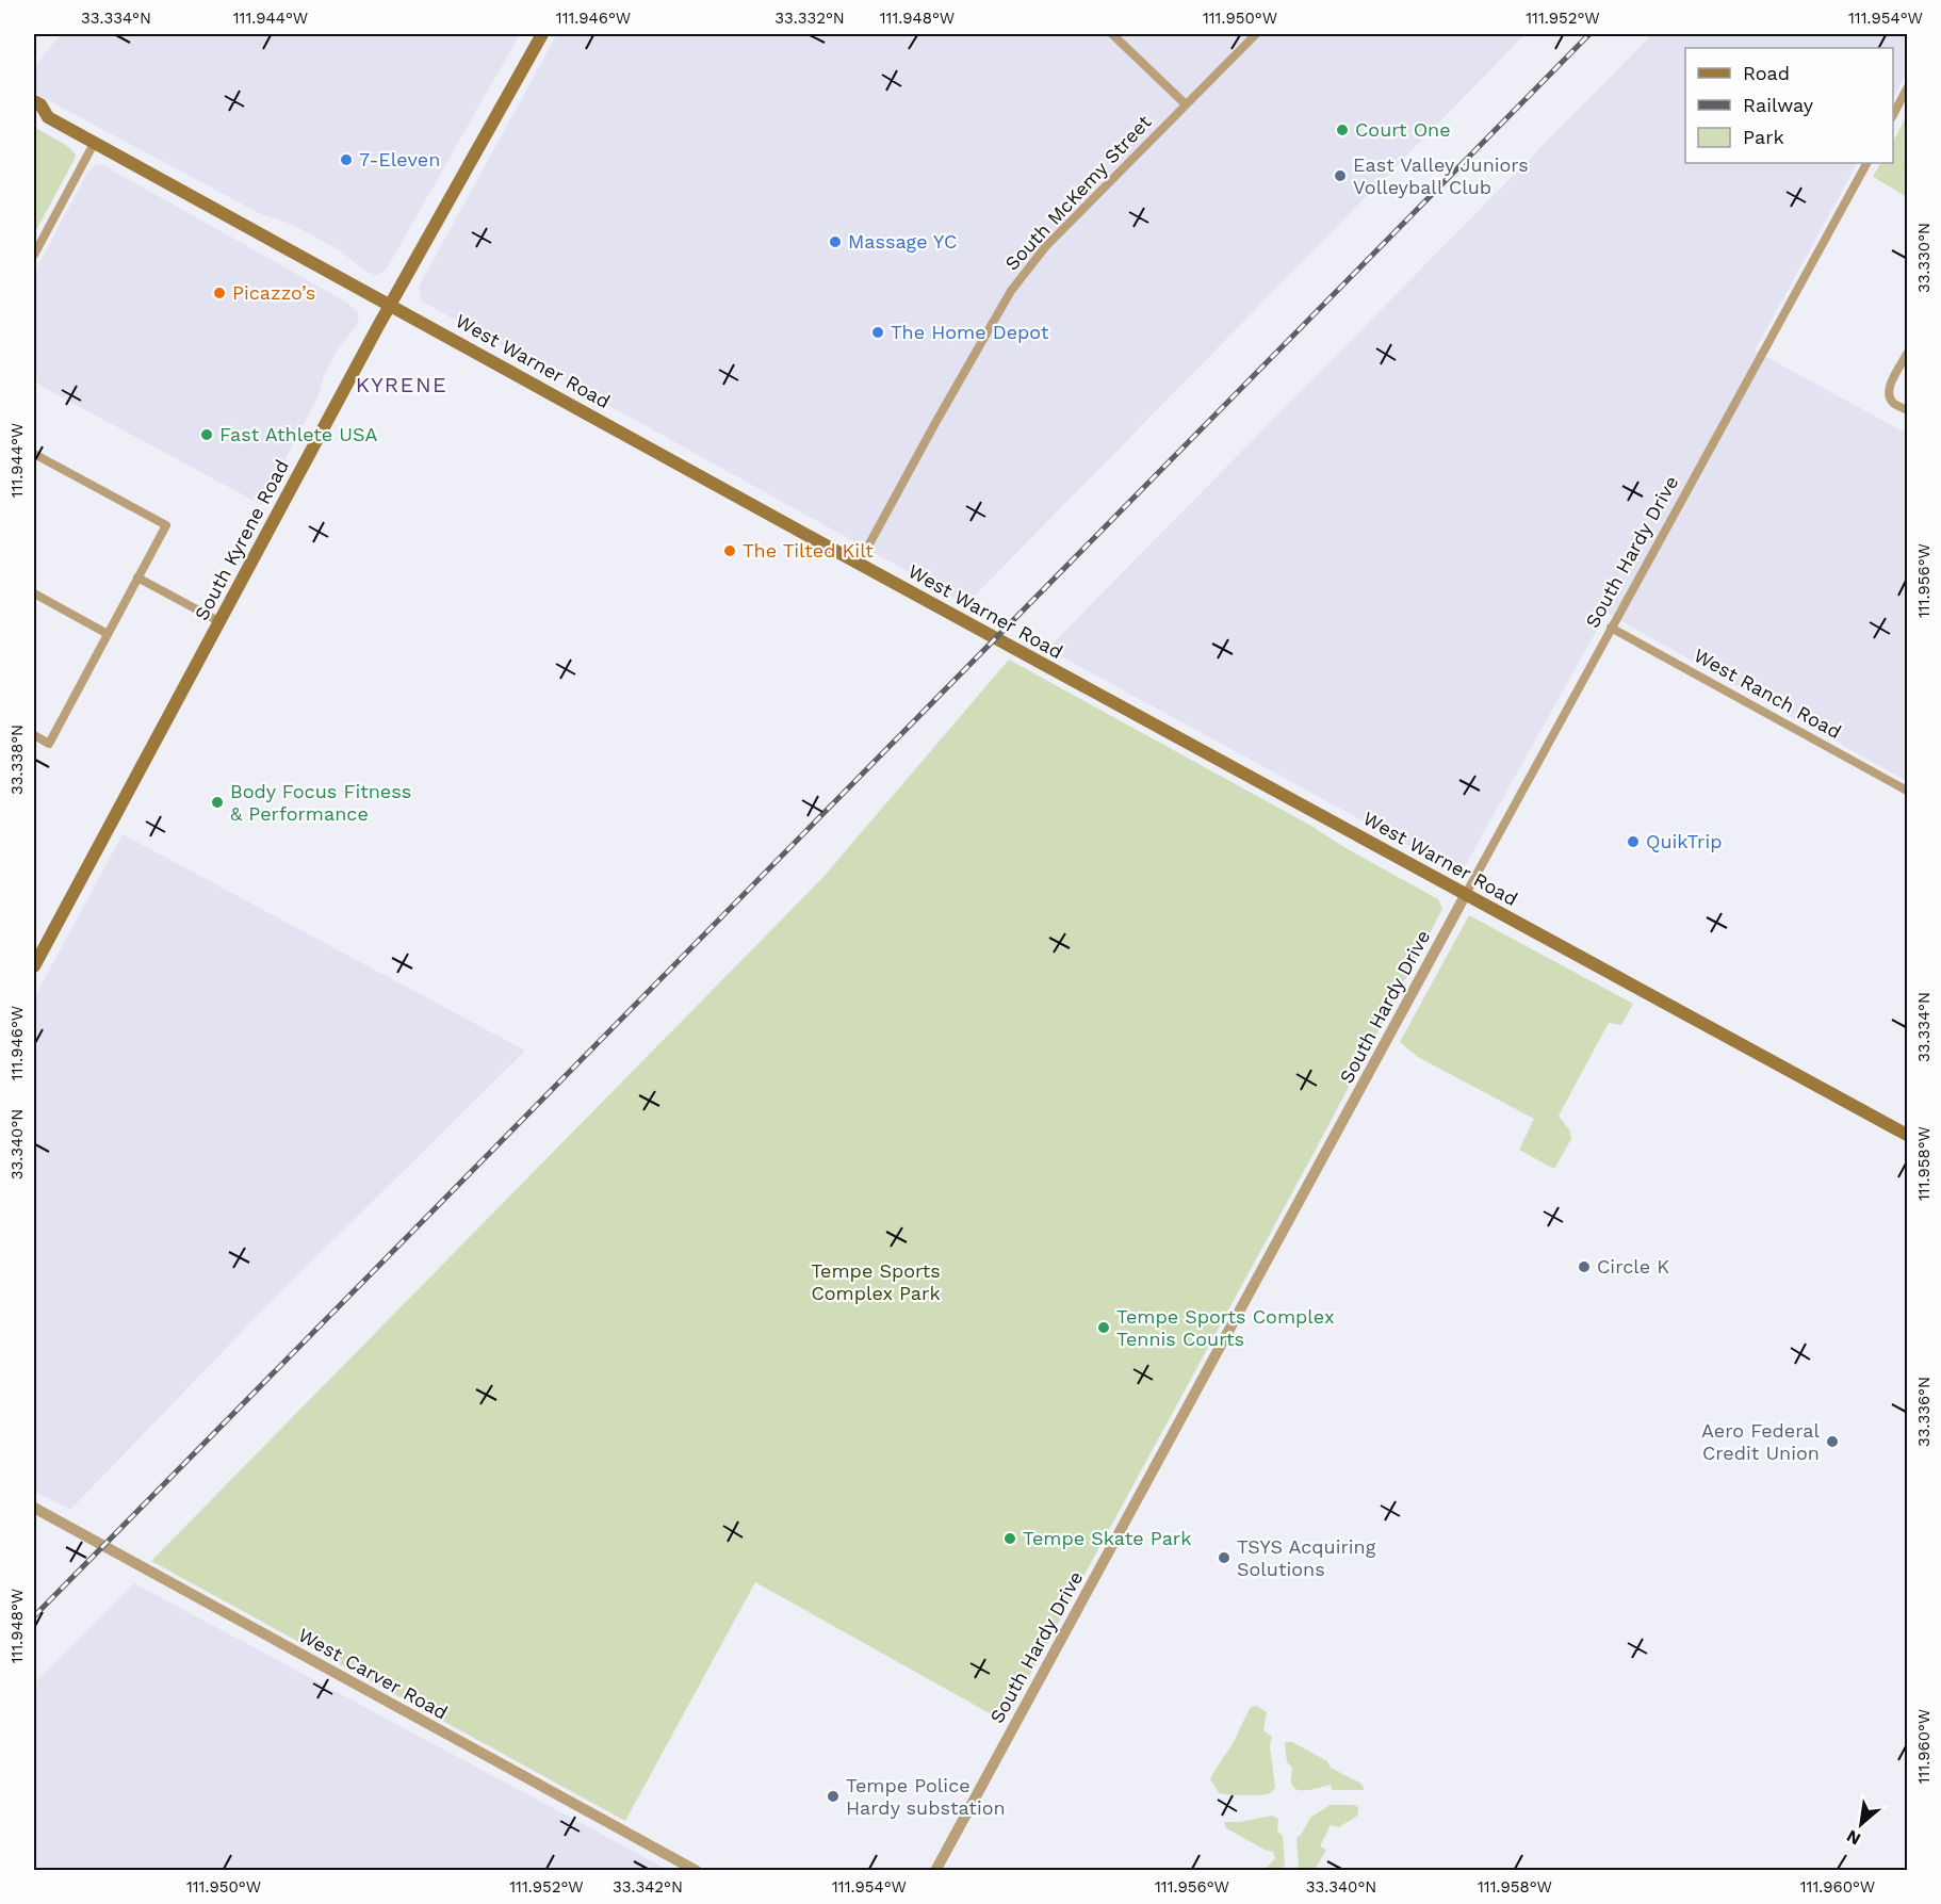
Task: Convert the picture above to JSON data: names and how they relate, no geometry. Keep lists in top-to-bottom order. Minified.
{"streets":{"main road":["West Warner Road","South Kyrene Road"],"street":["South McKemy Street","South Hardy Drive","West Ranch Road","West Carver Road"]},"crossings":[["South McKemy Street","West Warner Road"],["West Warner Road","South Kyrene Road"],["West Warner Road","South Hardy Drive"],["South Hardy Drive","West Ranch Road"]],"districts":["KYRENE"],"parks":["Tempe Sports Complex Park"],"places":["Court One","7-Eleven","East Valley Juniors Volleyball Club","Massage YC","Picazzo’s","The Home Depot","Fast Athlete USA","The Tilted Kilt","Body Focus Fitness & Performance","QuikTrip","Circle K","Tempe Sports Complex Tennis Courts","Aero Federal Credit Union","Tempe Skate Park","TSYS Acquiring Solutions","Tempe Police Hardy substation"],"legend":["Road","Railway","Park"],"north":"bottom left","coordinates":["33.334°N","111.944°W","111.946°W","33.332°N","111.948°W","111.950°W","111.952°W","111.954°W","33.330°N","111.956°W","33.338°N","33.340°N","111.958°W","33.336°N","111.960°W","33.342°N"]}
